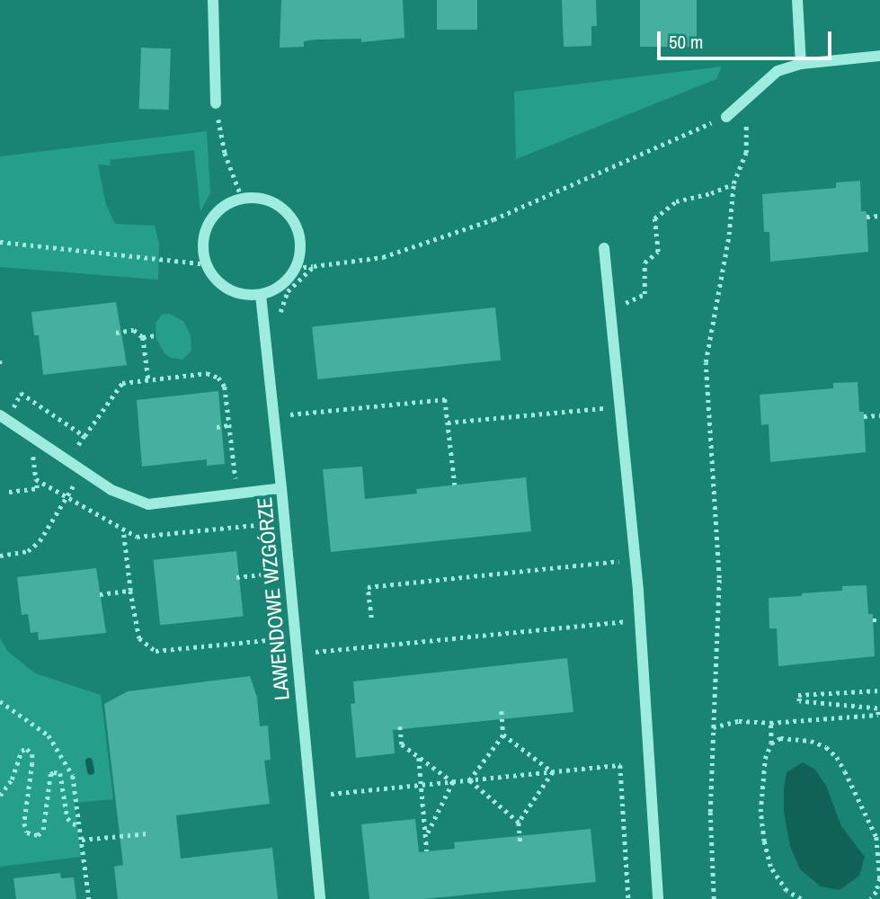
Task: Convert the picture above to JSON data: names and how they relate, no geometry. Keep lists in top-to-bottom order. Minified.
{"streets":{"street":["LAWENDOWE WZGÓRZE"]},"scale_bar":"50 m"}
